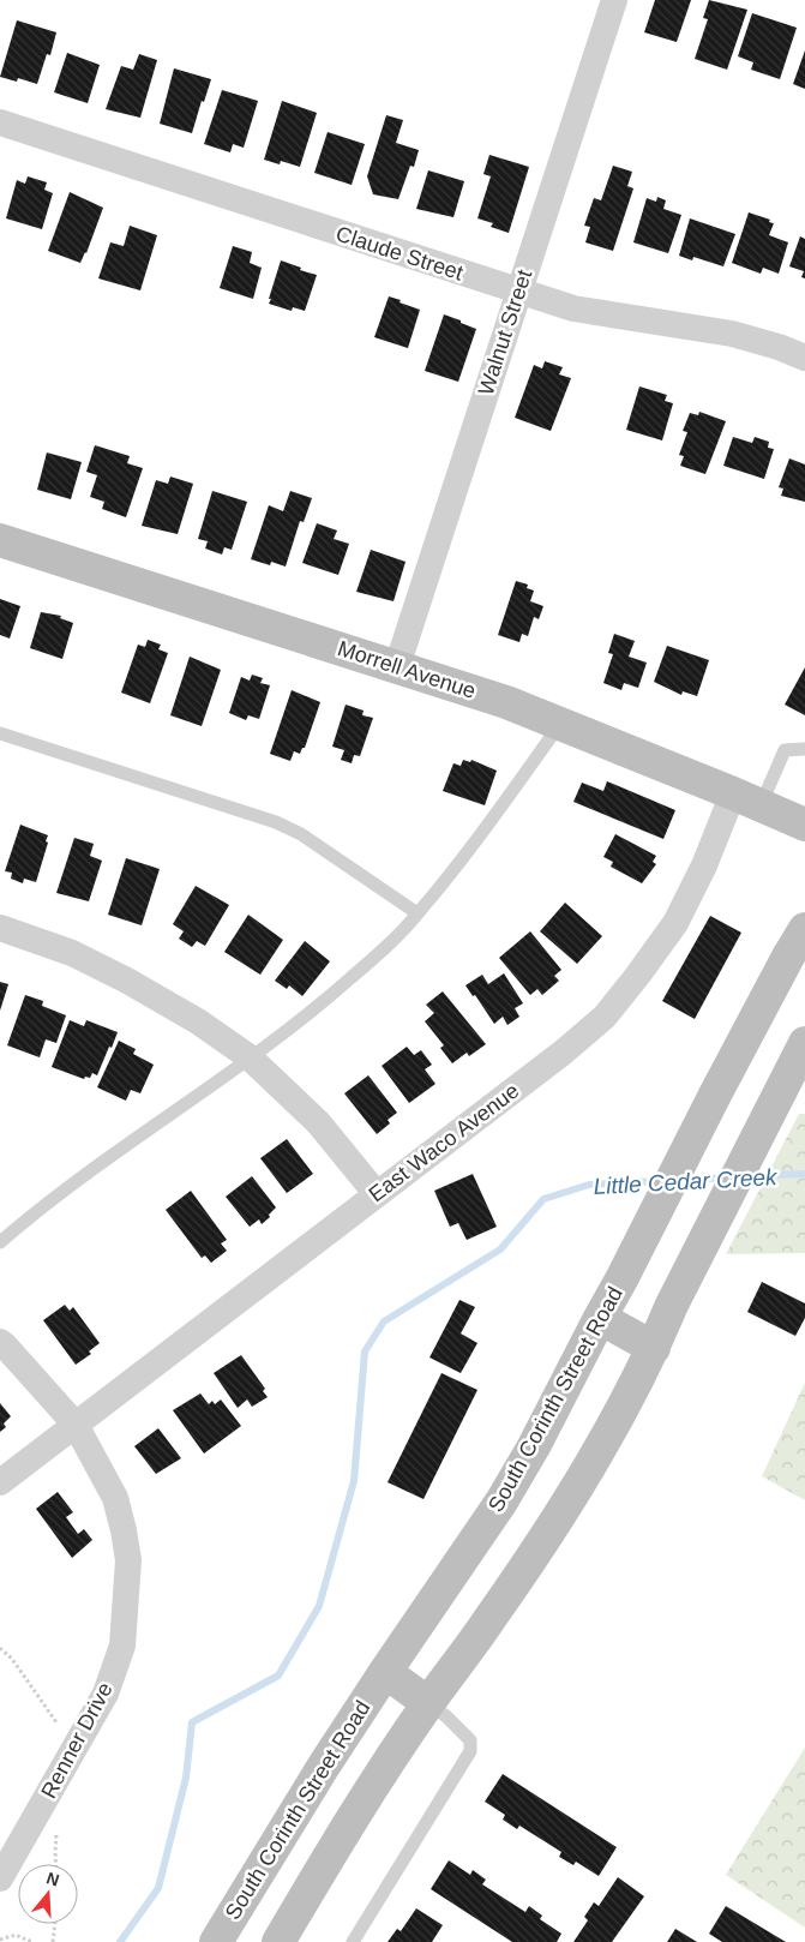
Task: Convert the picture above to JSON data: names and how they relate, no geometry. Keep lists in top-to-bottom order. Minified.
{"streets":{"main road":["Morrell Avenue","South Corinth Street Road"],"street":["Claude Street","Walnut Street","East Waco Avenue","Renner Drive"]},"crossings":[["Claude Street","Walnut Street"],["Walnut Street","Morrell Avenue"],["Morrell Avenue","East Waco Avenue"],["East Waco Avenue","Renner Drive"]],"water":["Little Cedar Creek"],"north":"top"}
